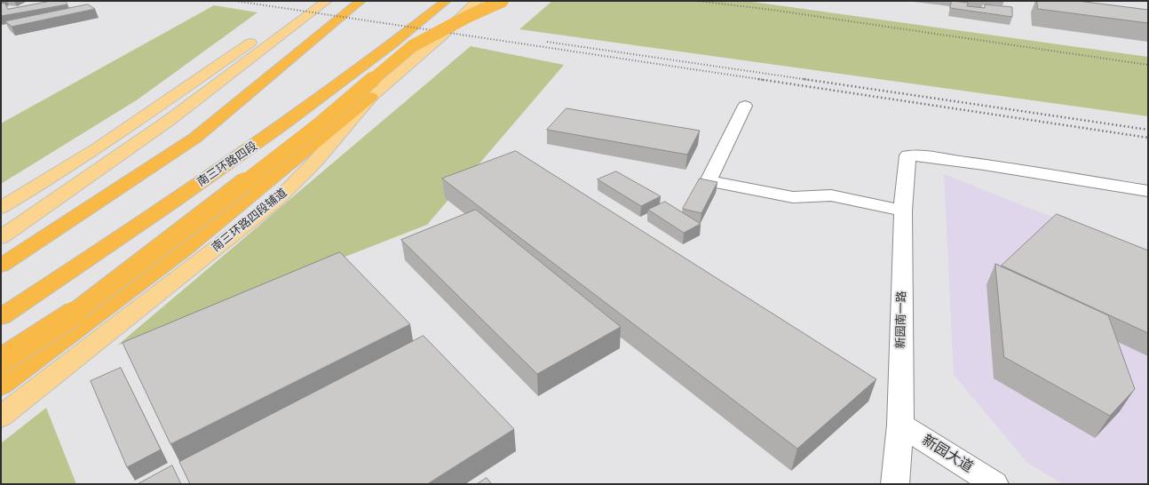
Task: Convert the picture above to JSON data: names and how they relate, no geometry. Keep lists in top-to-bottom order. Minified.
{"streets":{"highway":["南三环路四段"],"main road":["南三环路四段辅道"],"street":["新园南一路","新园大道"]},"crossings":[["新园南一路","新园大道"]]}
